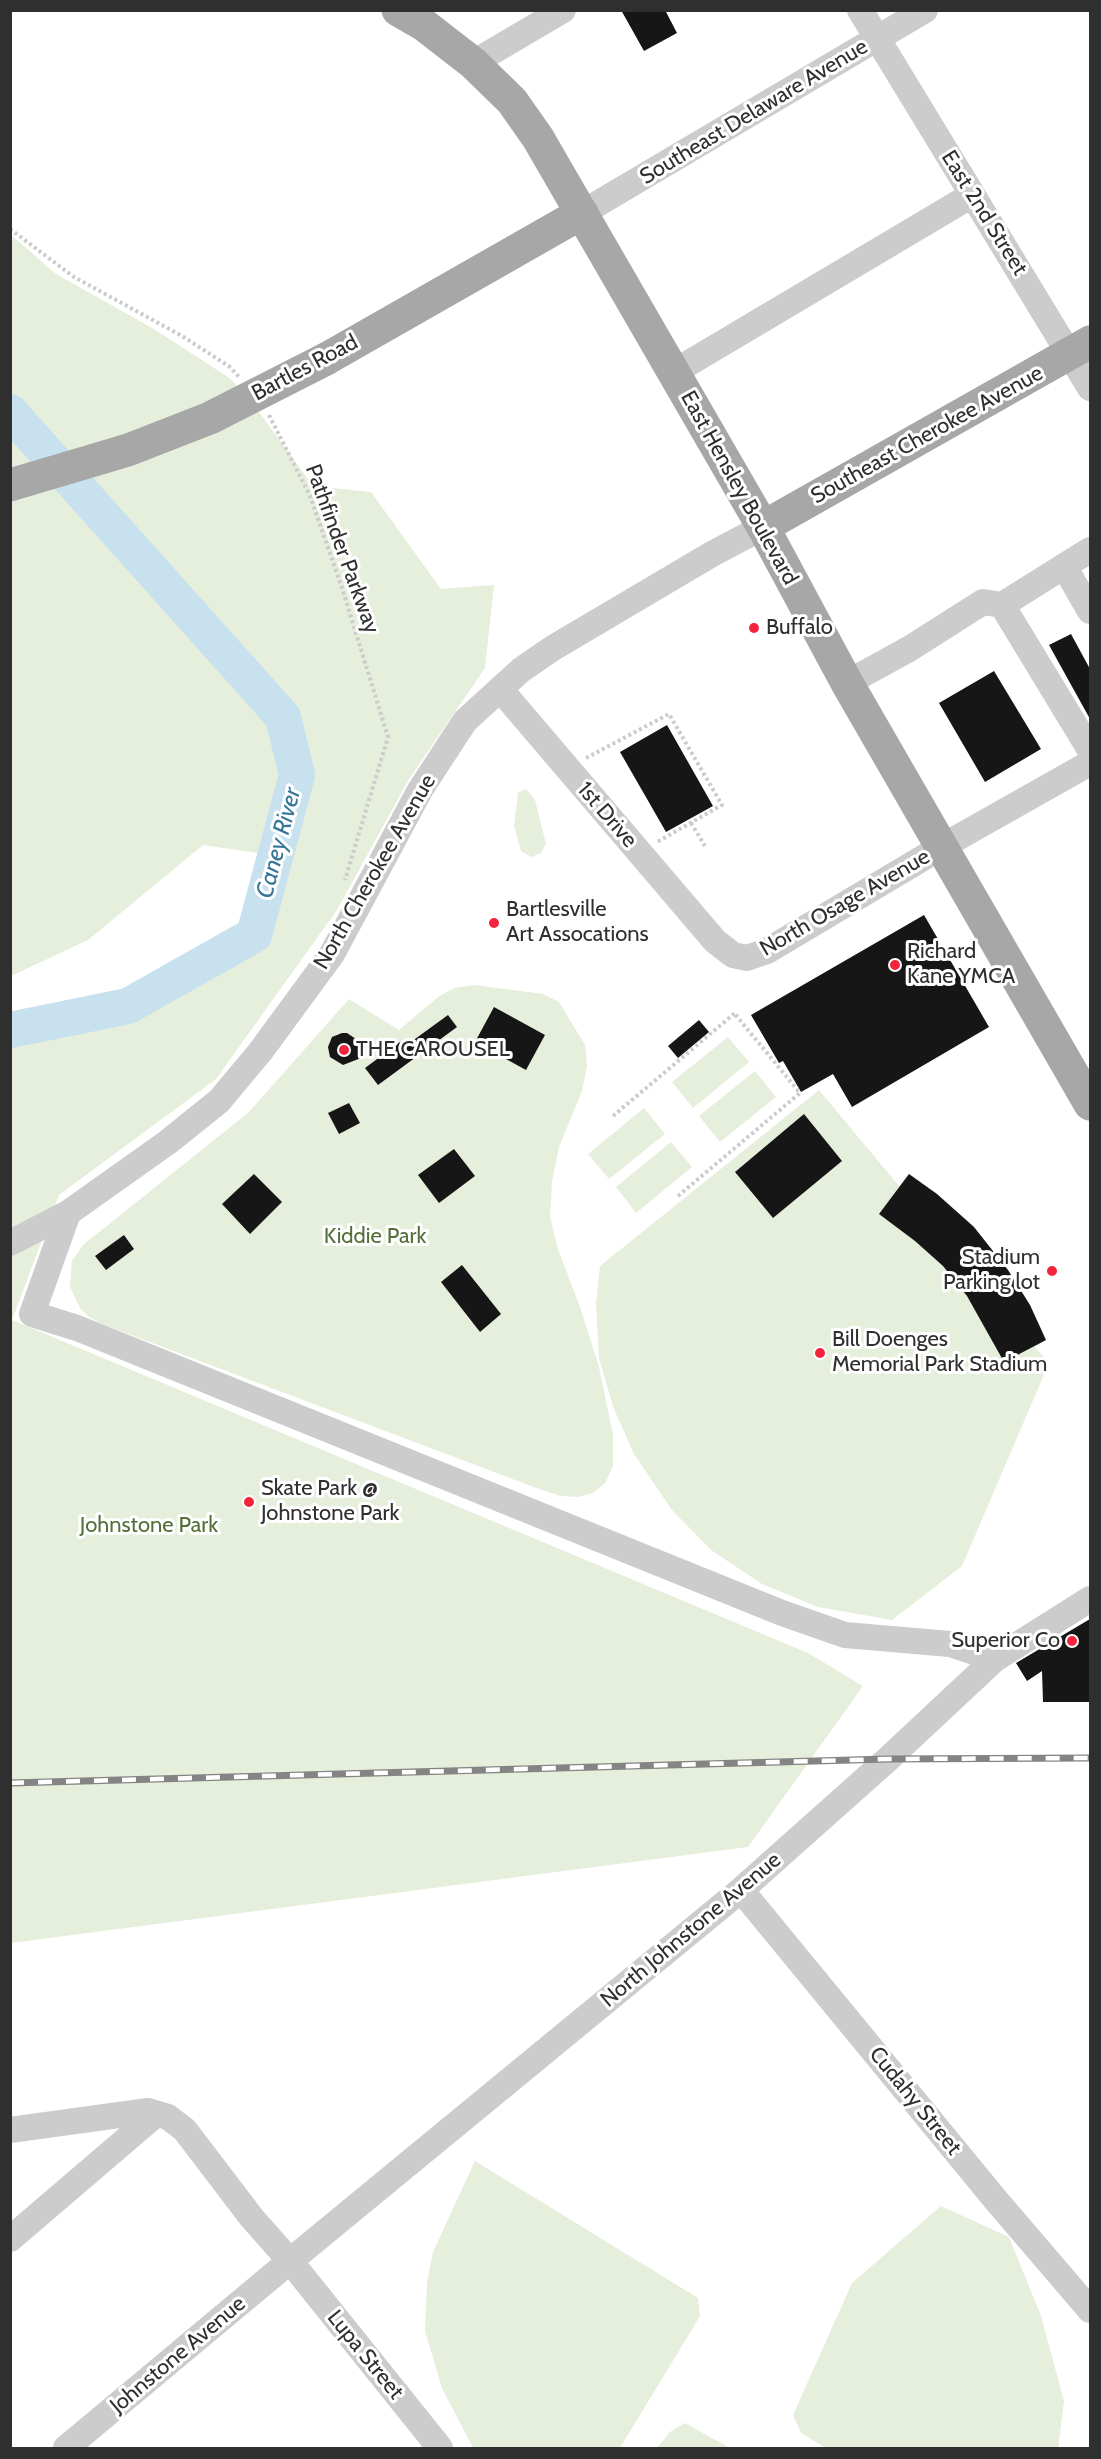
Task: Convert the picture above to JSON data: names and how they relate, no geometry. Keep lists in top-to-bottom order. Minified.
{"streets":{"main road":["Bartles Road","Southeast Cherokee Avenue","East Hensley Boulevard"],"street":["Southeast Delaware Avenue","East 2nd Street","1st Drive","North Cherokee Avenue","North Osage Avenue","North Johnstone Avenue","Cudahy Street","Johnstone Avenue","Lupa Street"],"path":["Pathfinder Parkway"]},"crossings":[["Southeast Delaware Avenue","East 2nd Street"],["Southeast Delaware Avenue","Bartles Road"],["Southeast Delaware Avenue","East Hensley Boulevard"],["East 2nd Street","Southeast Cherokee Avenue"],["Bartles Road","East Hensley Boulevard"],["Southeast Cherokee Avenue","East Hensley Boulevard"],["Southeast Cherokee Avenue","North Cherokee Avenue"],["East Hensley Boulevard","North Cherokee Avenue"],["East Hensley Boulevard","North Osage Avenue"],["1st Drive","North Cherokee Avenue"],["1st Drive","North Osage Avenue"],["North Johnstone Avenue","Cudahy Street"],["North Johnstone Avenue","Johnstone Avenue"],["North Johnstone Avenue","Lupa Street"],["Johnstone Avenue","Lupa Street"]],"water":["Caney River"],"parks":["Kiddie Park","Johnstone Park"],"places":["Buffalo","Bartlesville Art Assocations","Richard Kane YMCA","THE CAROUSEL","Stadium Parking lot","Bill Doenges Memorial Park Stadium","Skate Park @ Johnstone Park","Superior Co"]}
